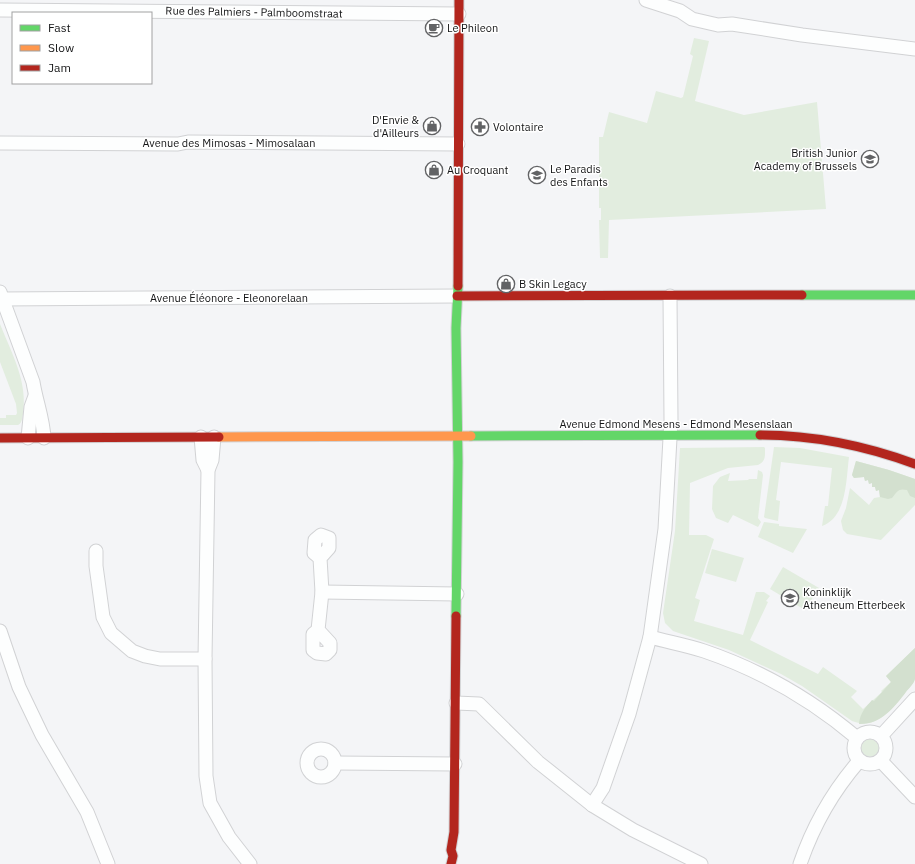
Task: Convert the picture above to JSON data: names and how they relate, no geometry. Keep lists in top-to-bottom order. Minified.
{"streets":{"street":["Rue des Palmiers - Palmboomstraat","Avenue des Mimosas - Mimosalaan","Avenue Éléonore - Eleonorelaan","Avenue Edmond Mesens - Edmond Mesenslaan"]},"places":{"cafe":["Le Phileon"],"shop":["D'Envie & d'Ailleurs","Au Croquant","B Skin Legacy"],"pharmacy":["Volontaire"],"school or university":["British Junior Academy of Brussels","Le Paradis des Enfants","Koninklijk Atheneum Etterbeek"]},"legend":["Fast","Slow","Jam"]}
